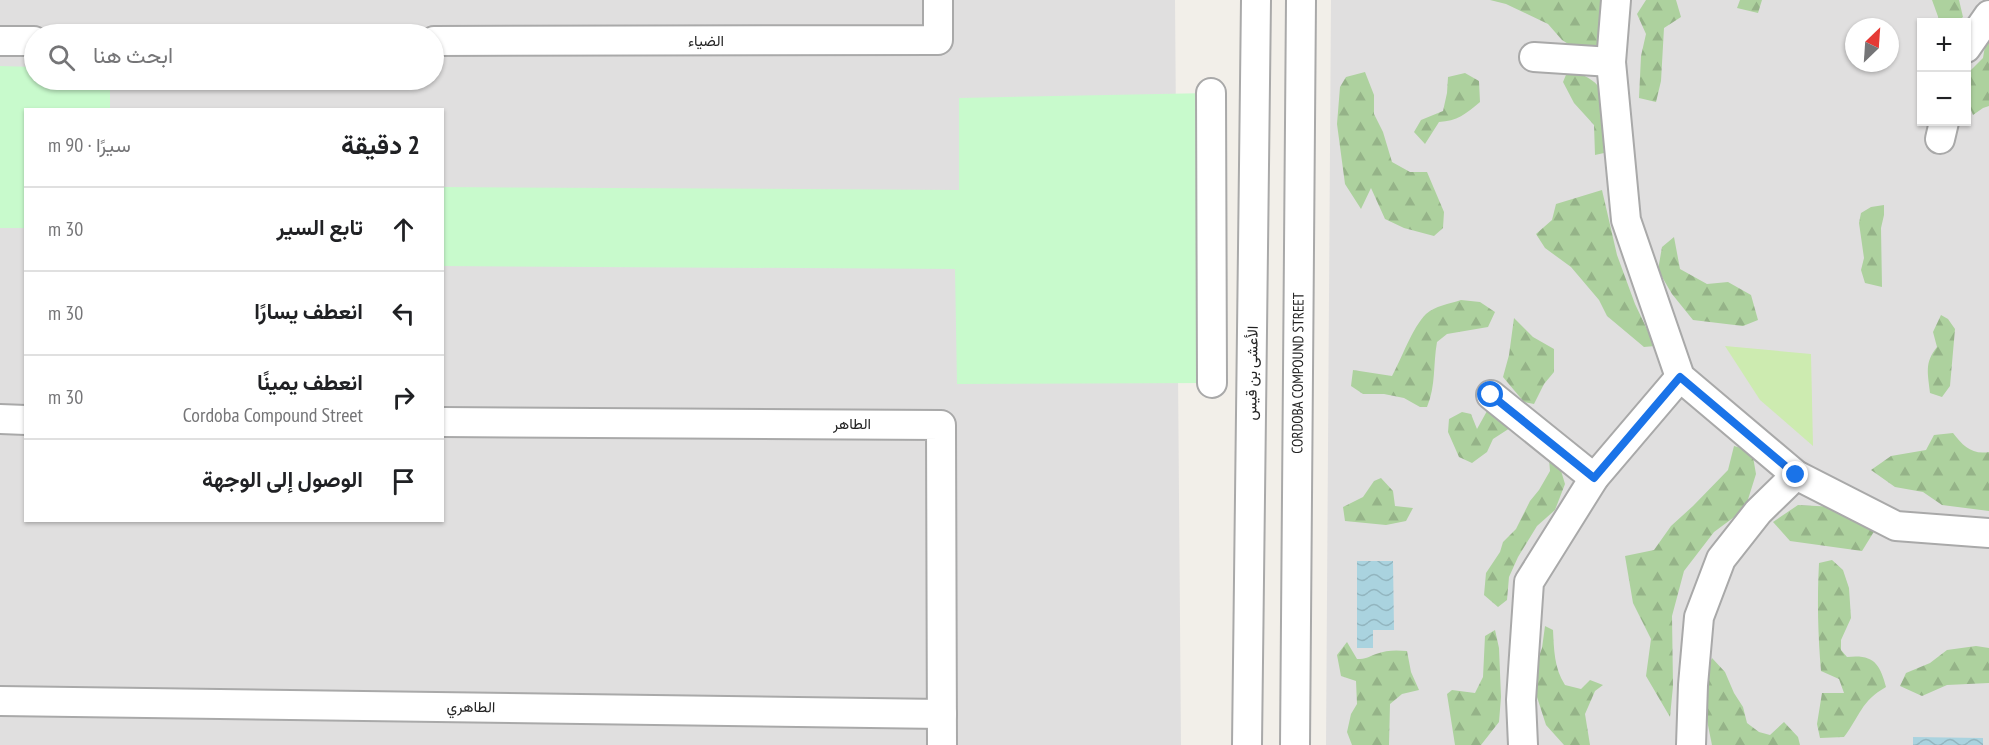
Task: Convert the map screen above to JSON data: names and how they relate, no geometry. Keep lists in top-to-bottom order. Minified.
{"streets":{"street":["الضياء","CORDOBA COMPOUND STREET","الأعشى بن قيس","الطاهر","الطاهري"]},"crossings":[["الطاهر","الطاهري"]],"north":"top right","page":{"map_buttons":["+","−"],"search":"ابحث هنا","heading":["2 دقيقة","سيرًا · 90 m"],"list":[["تابع السير","30 m"],["انعطف يسارًا","30 m"],["انعطف يمينًا","Cordoba Compound Street","30 m"],"الوصول إلى الوجهة"]}}
